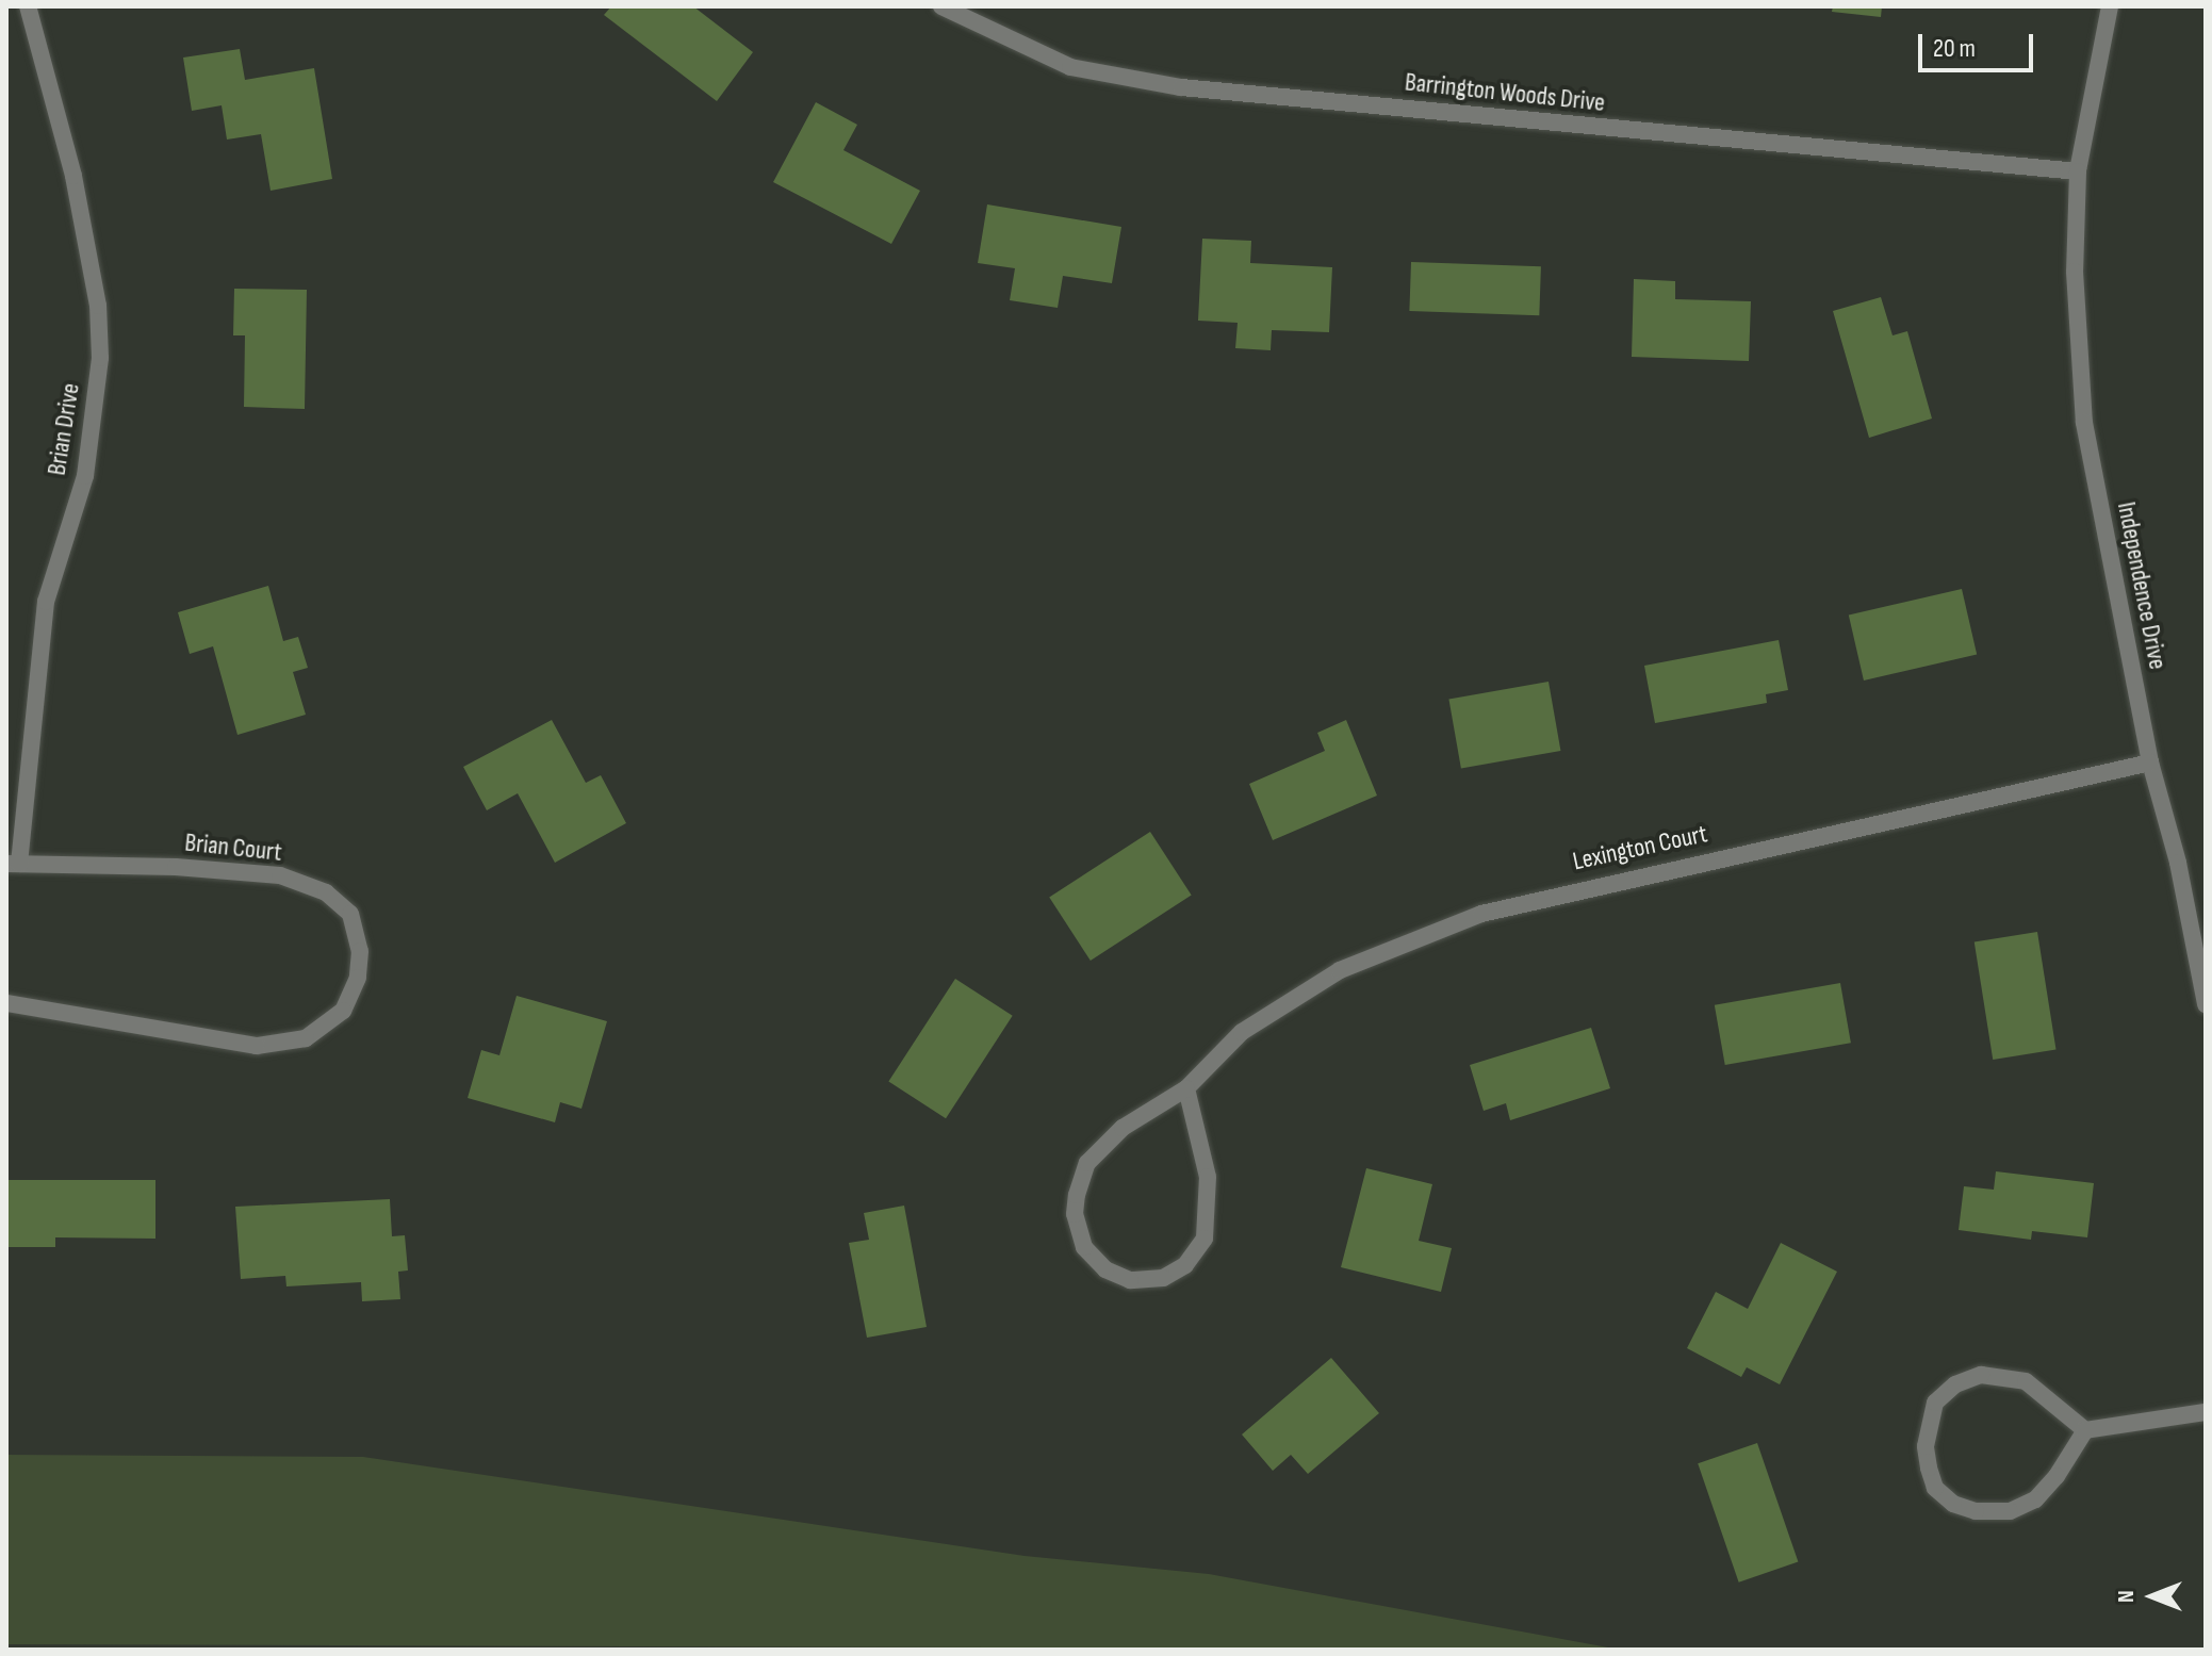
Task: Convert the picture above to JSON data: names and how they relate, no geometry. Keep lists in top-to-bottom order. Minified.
{"streets":{"street":["Barrington Woods Drive","Brian Drive","Independence Drive","Brian Court","Lexington Court"]},"crossings":[["Barrington Woods Drive","Independence Drive"],["Brian Drive","Brian Court"],["Independence Drive","Lexington Court"]],"scale_bar":"20 m","north":"left"}
